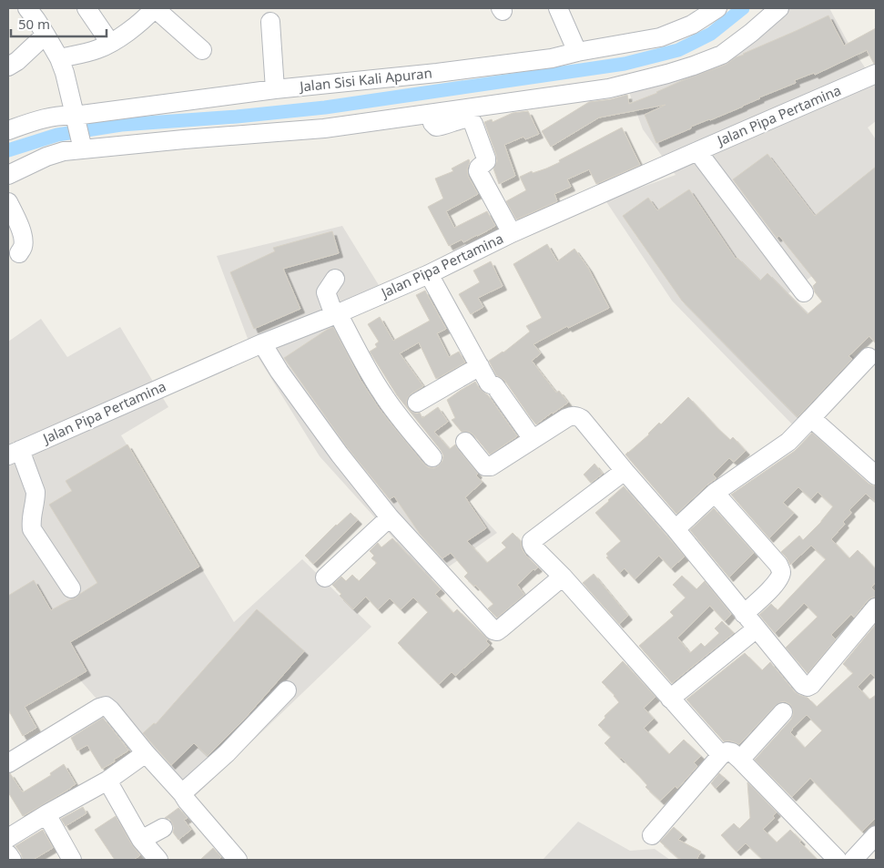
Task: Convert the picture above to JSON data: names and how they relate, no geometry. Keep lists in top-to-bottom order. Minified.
{"streets":{"street":["Jalan Sisi Kali Apuran","Jalan Pipa Pertamina"]},"scale_bar":"50 m"}
